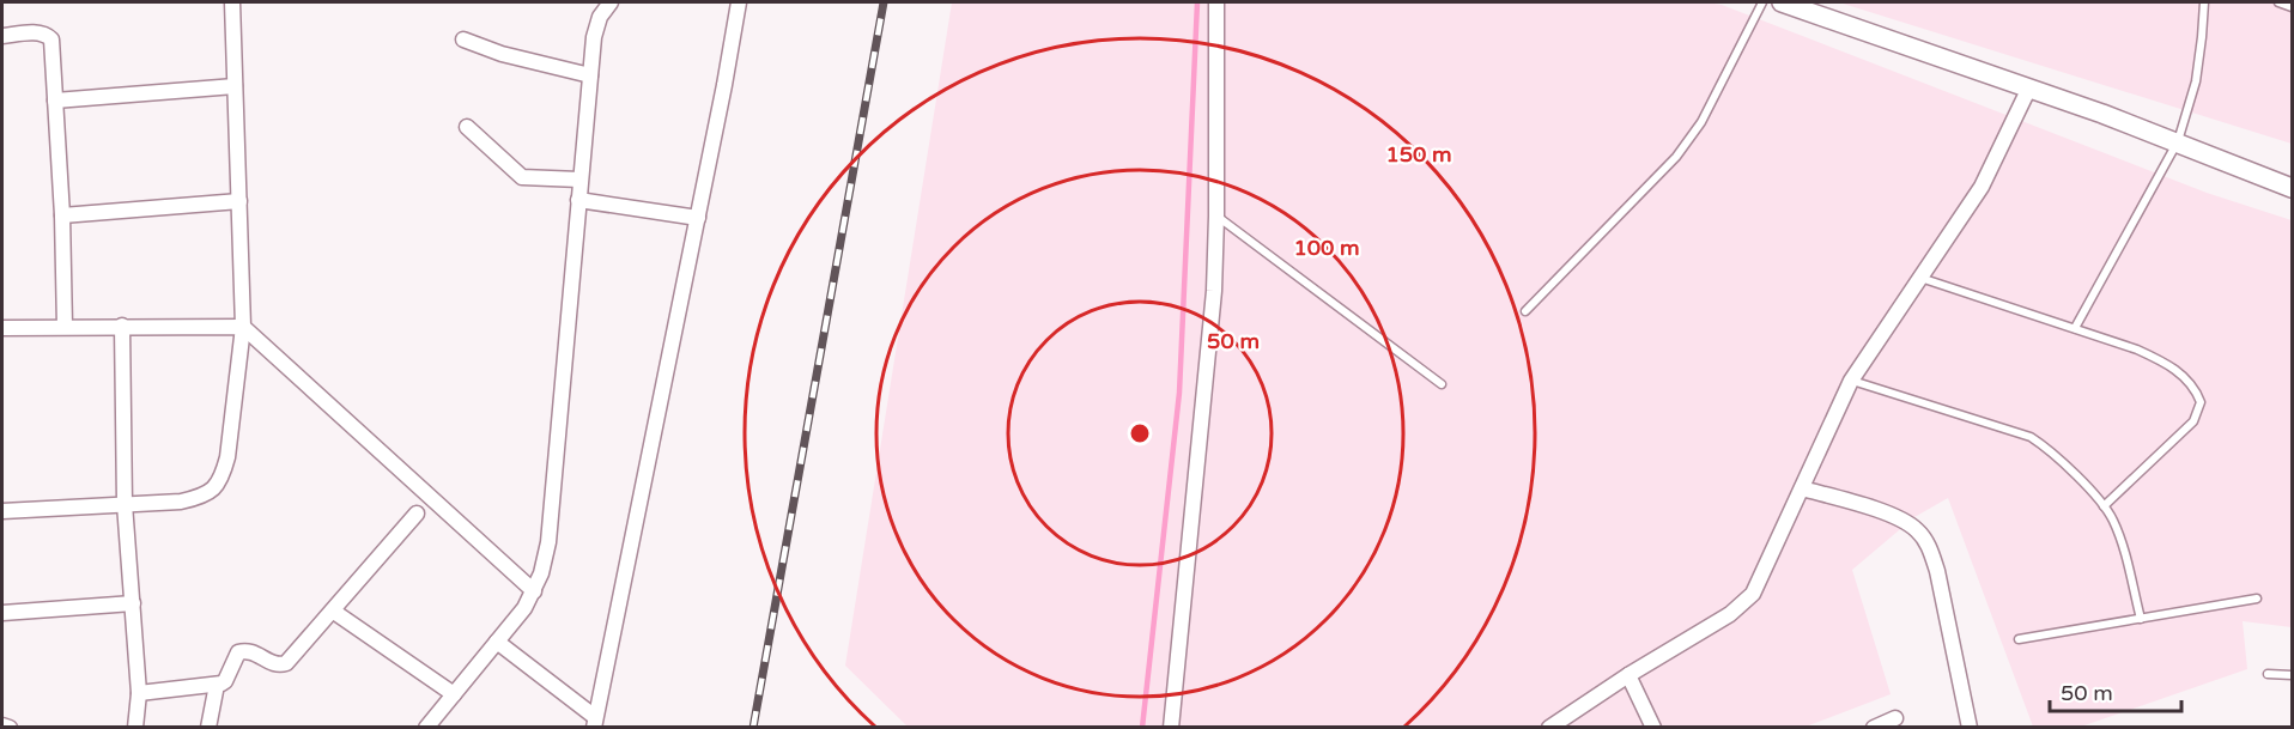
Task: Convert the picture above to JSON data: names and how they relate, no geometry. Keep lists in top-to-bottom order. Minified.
{"scale_bar":"50 m","rings":["150 m","100 m","50 m"]}
